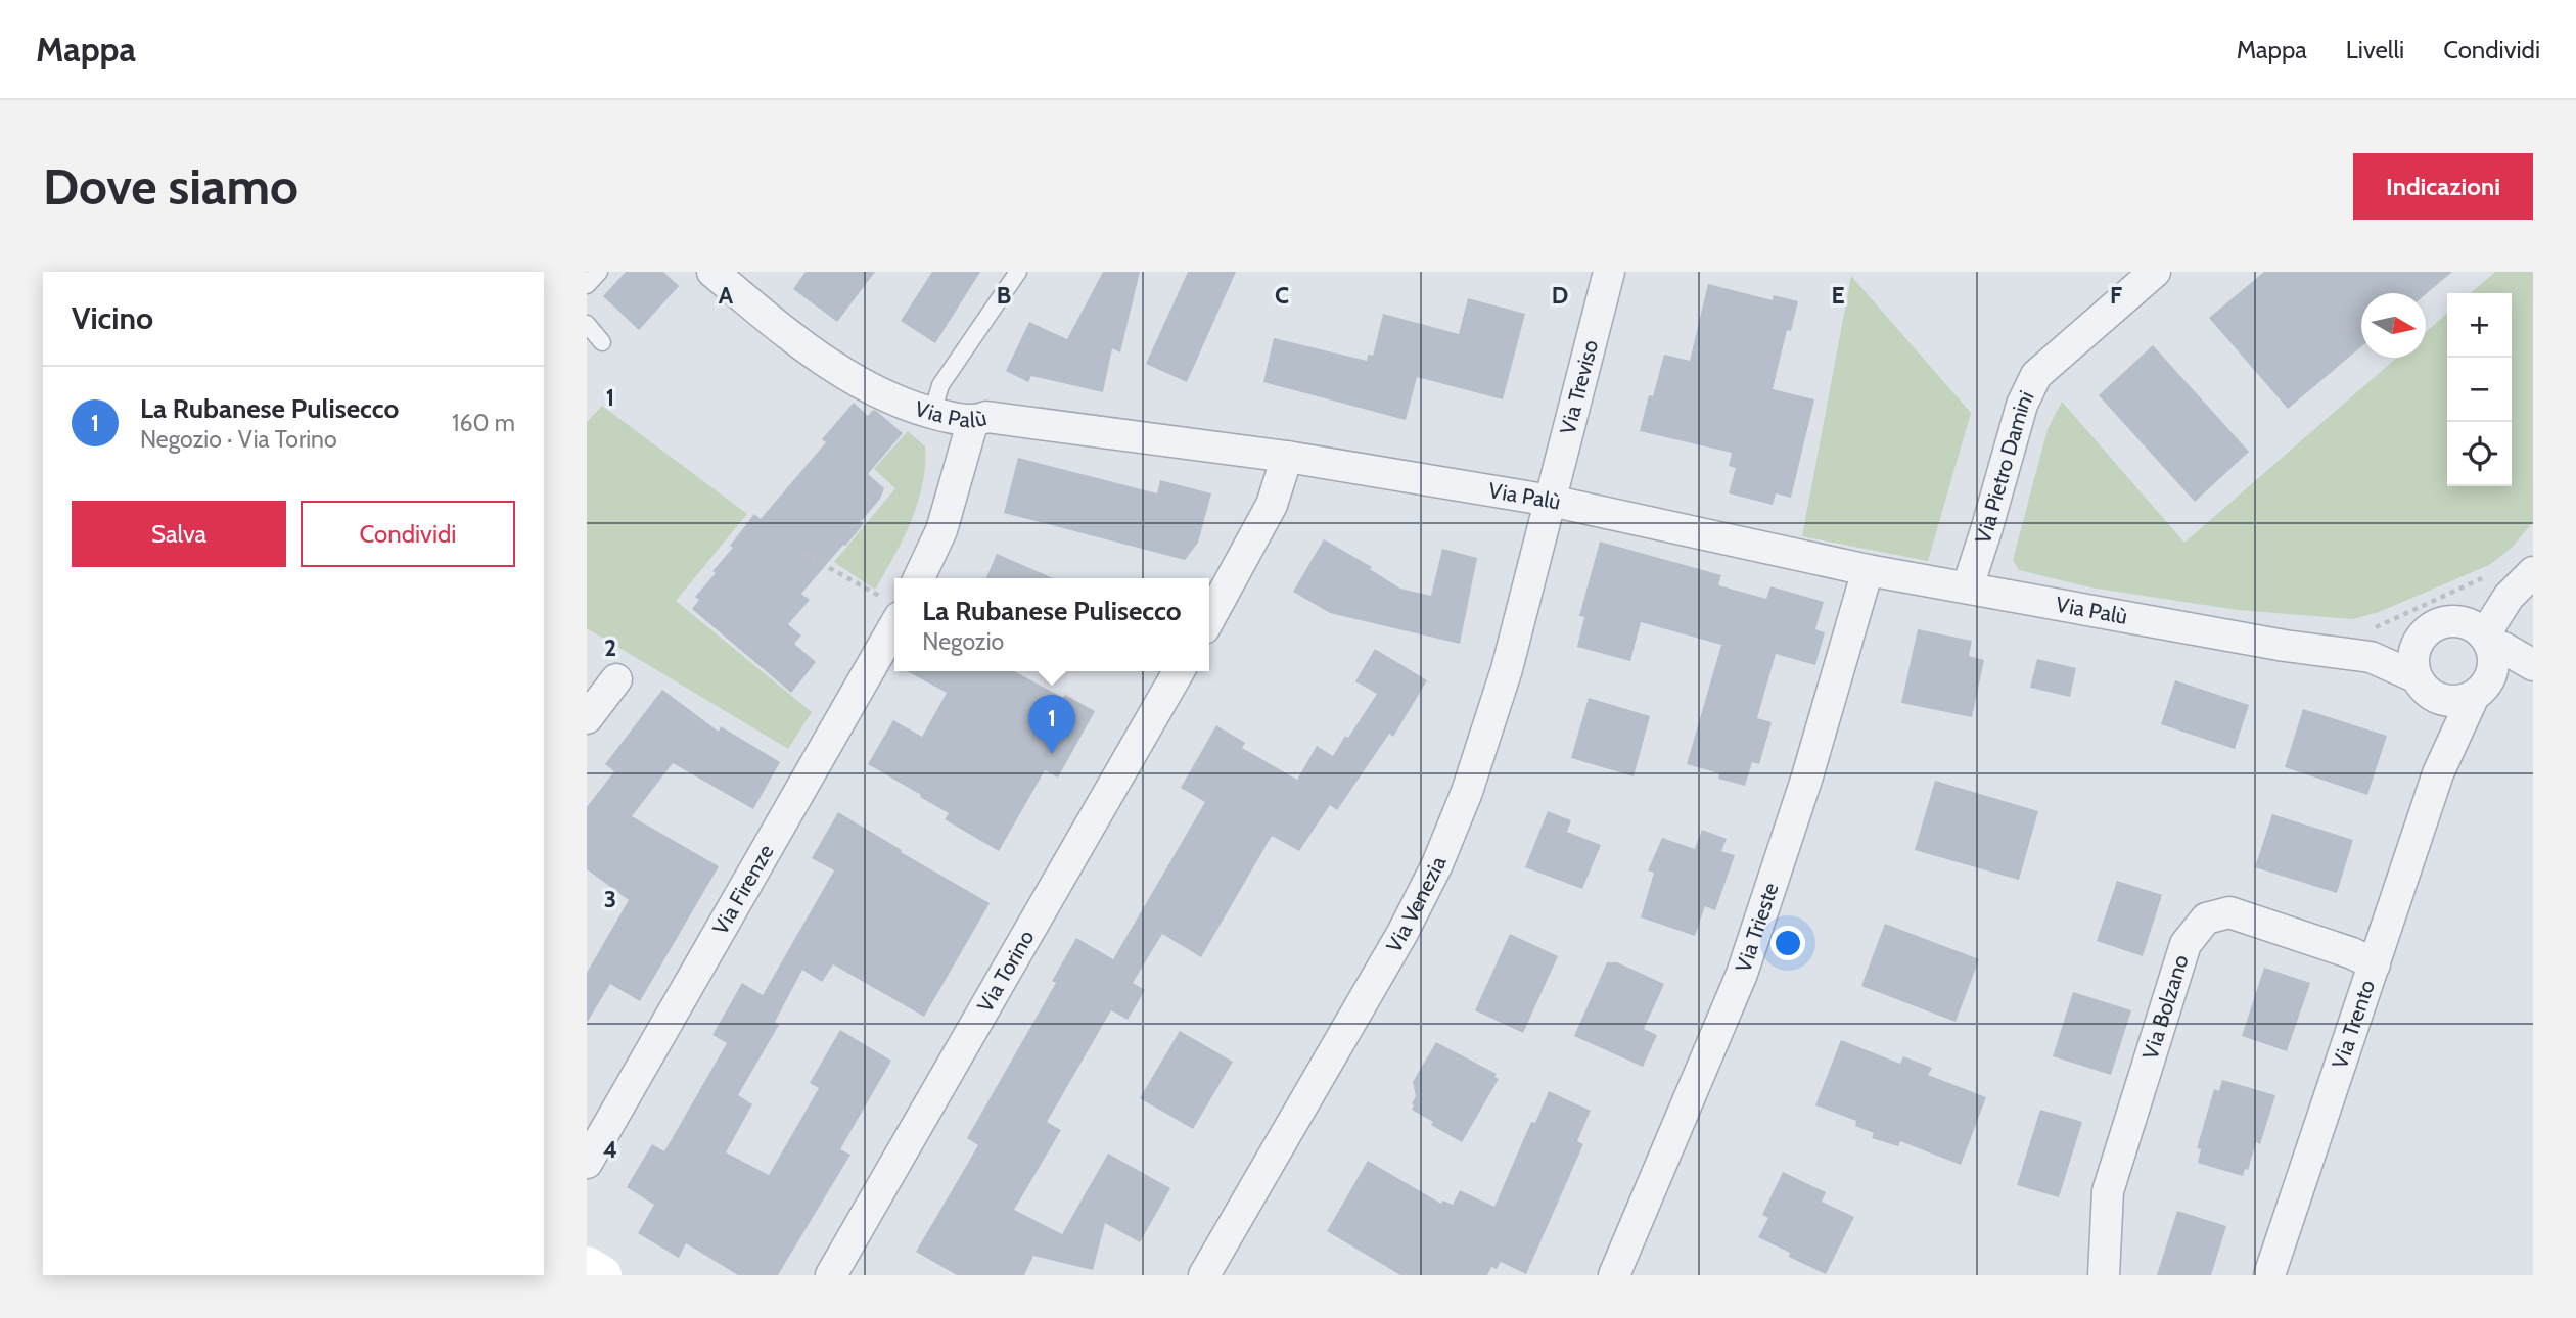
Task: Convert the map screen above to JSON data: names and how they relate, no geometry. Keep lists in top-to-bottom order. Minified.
{"streets":{"street":["Via Treviso","Via Palù","Via Pietro Damini","Via Firenze","Via Venezia","Via Trieste","Via Torino","Via Bolzano","Via Trento"]},"crossings":[["Via Treviso","Via Palù"],["Via Treviso","Via Venezia"],["Via Palù","Via Pietro Damini"],["Via Palù","Via Venezia"],["Via Palù","Via Trieste"],["Via Palù","Via Trento"],["Via Bolzano","Via Trento"]],"north":"right","page":{"header":"Mappa","nav":["Mappa","Livelli","Condividi"],"buttons":["Indicazioni",["Salva","Condividi"]],"title":"Dove siamo","heading":"Vicino","map_buttons":["+","−"],"list":[{"mark":"1","name":"La Rubanese Pulisecco","note":"Negozio · Via Torino","value":"160 m"}],"popup":["La Rubanese Pulisecco","Negozio"],"pins":"1"},"grid":{"columns":["A","B","C","D","E","F"],"rows":["1","2","3","4"]}}
